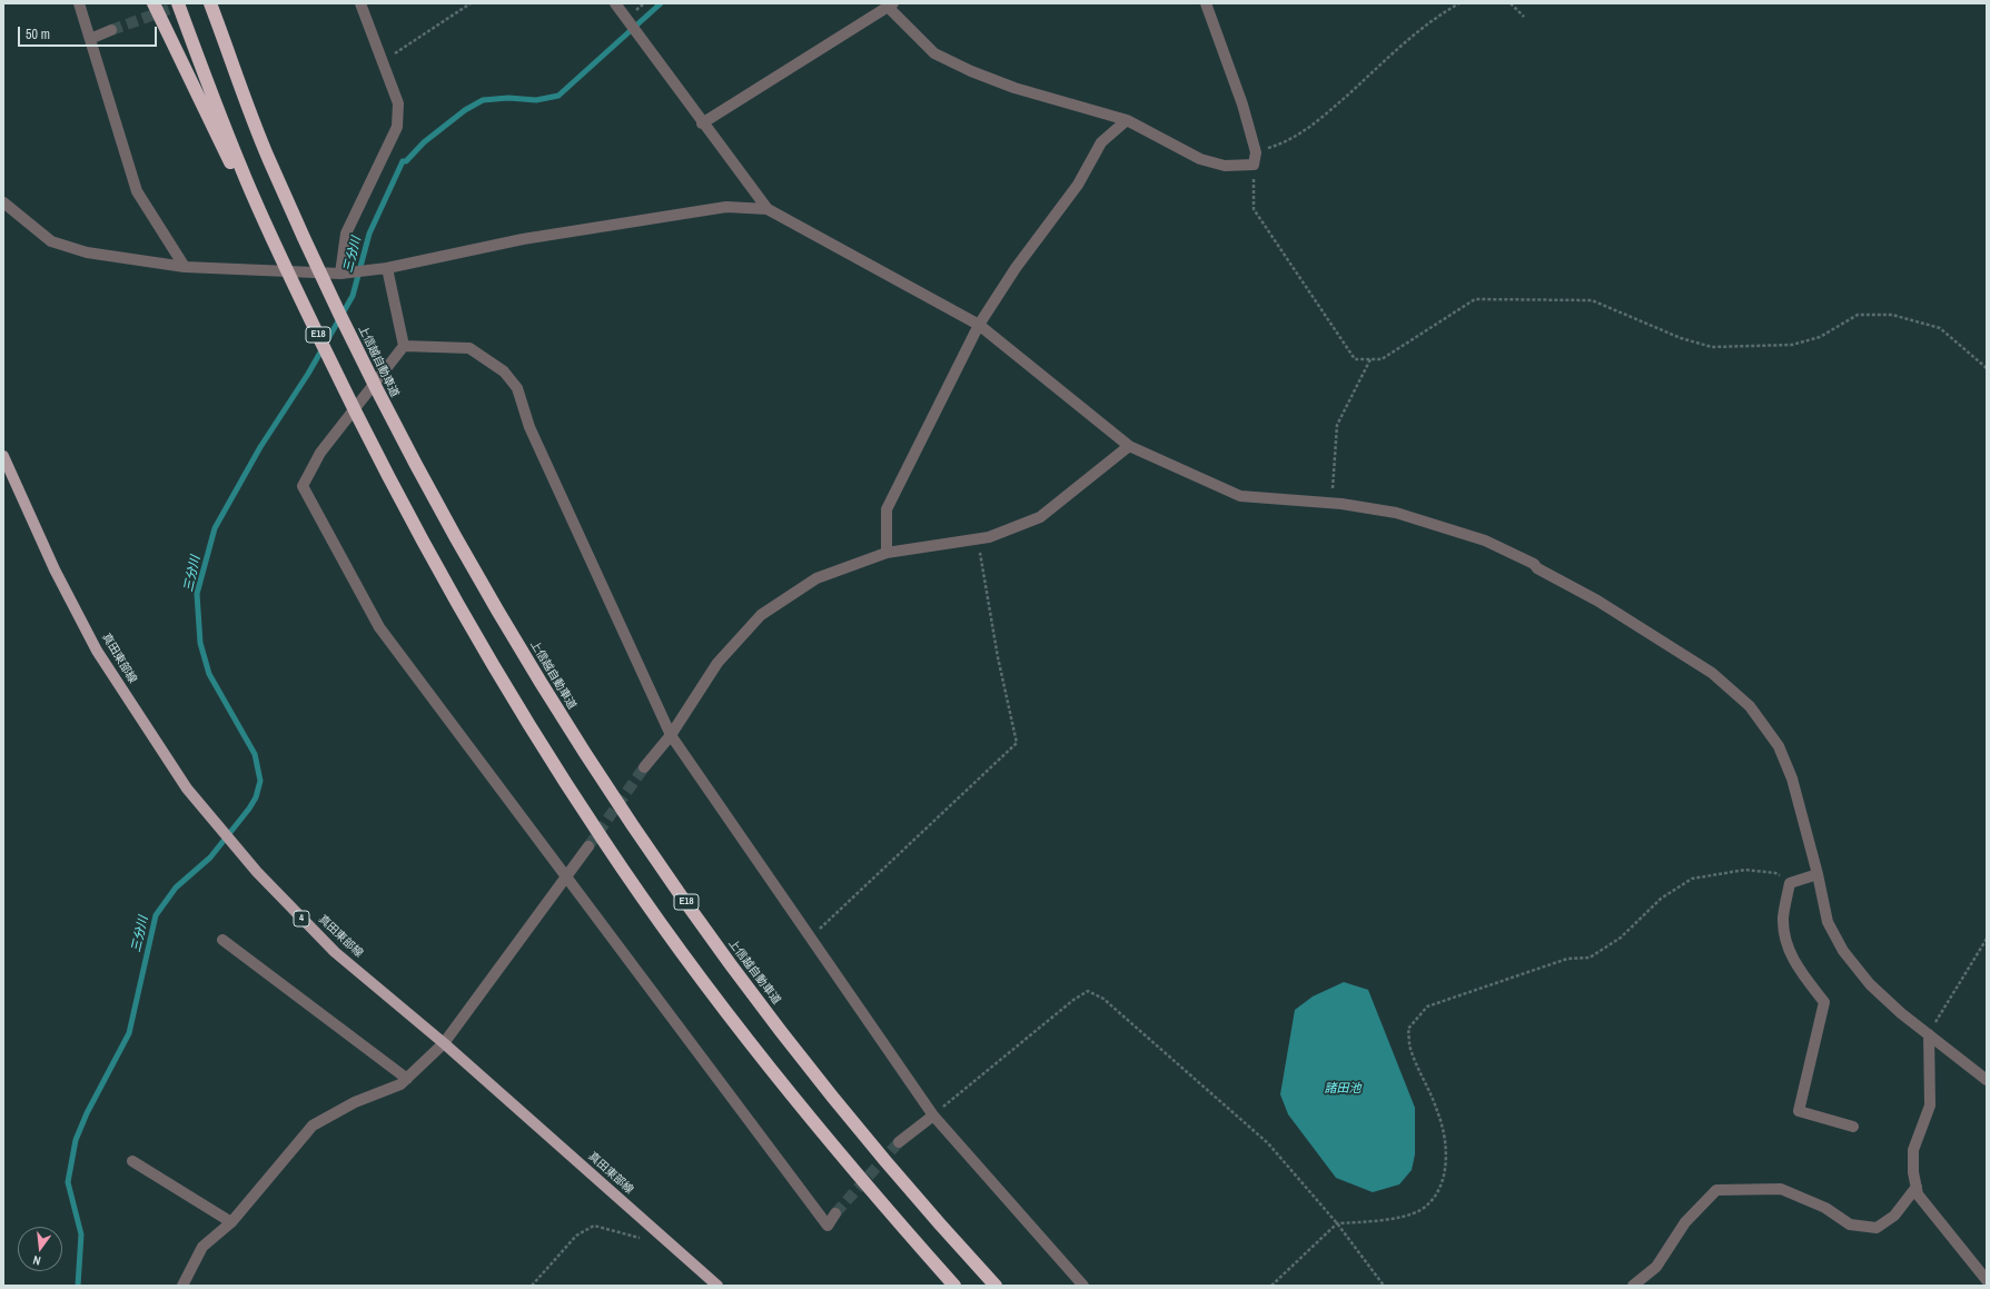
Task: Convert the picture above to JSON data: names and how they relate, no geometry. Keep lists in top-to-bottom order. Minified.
{"streets":{"highway":["E18","上信越自動車道"],"main road":["真田東部線","4"]},"water":["三分川","諸田池"],"scale_bar":"50 m","north":"bottom"}
